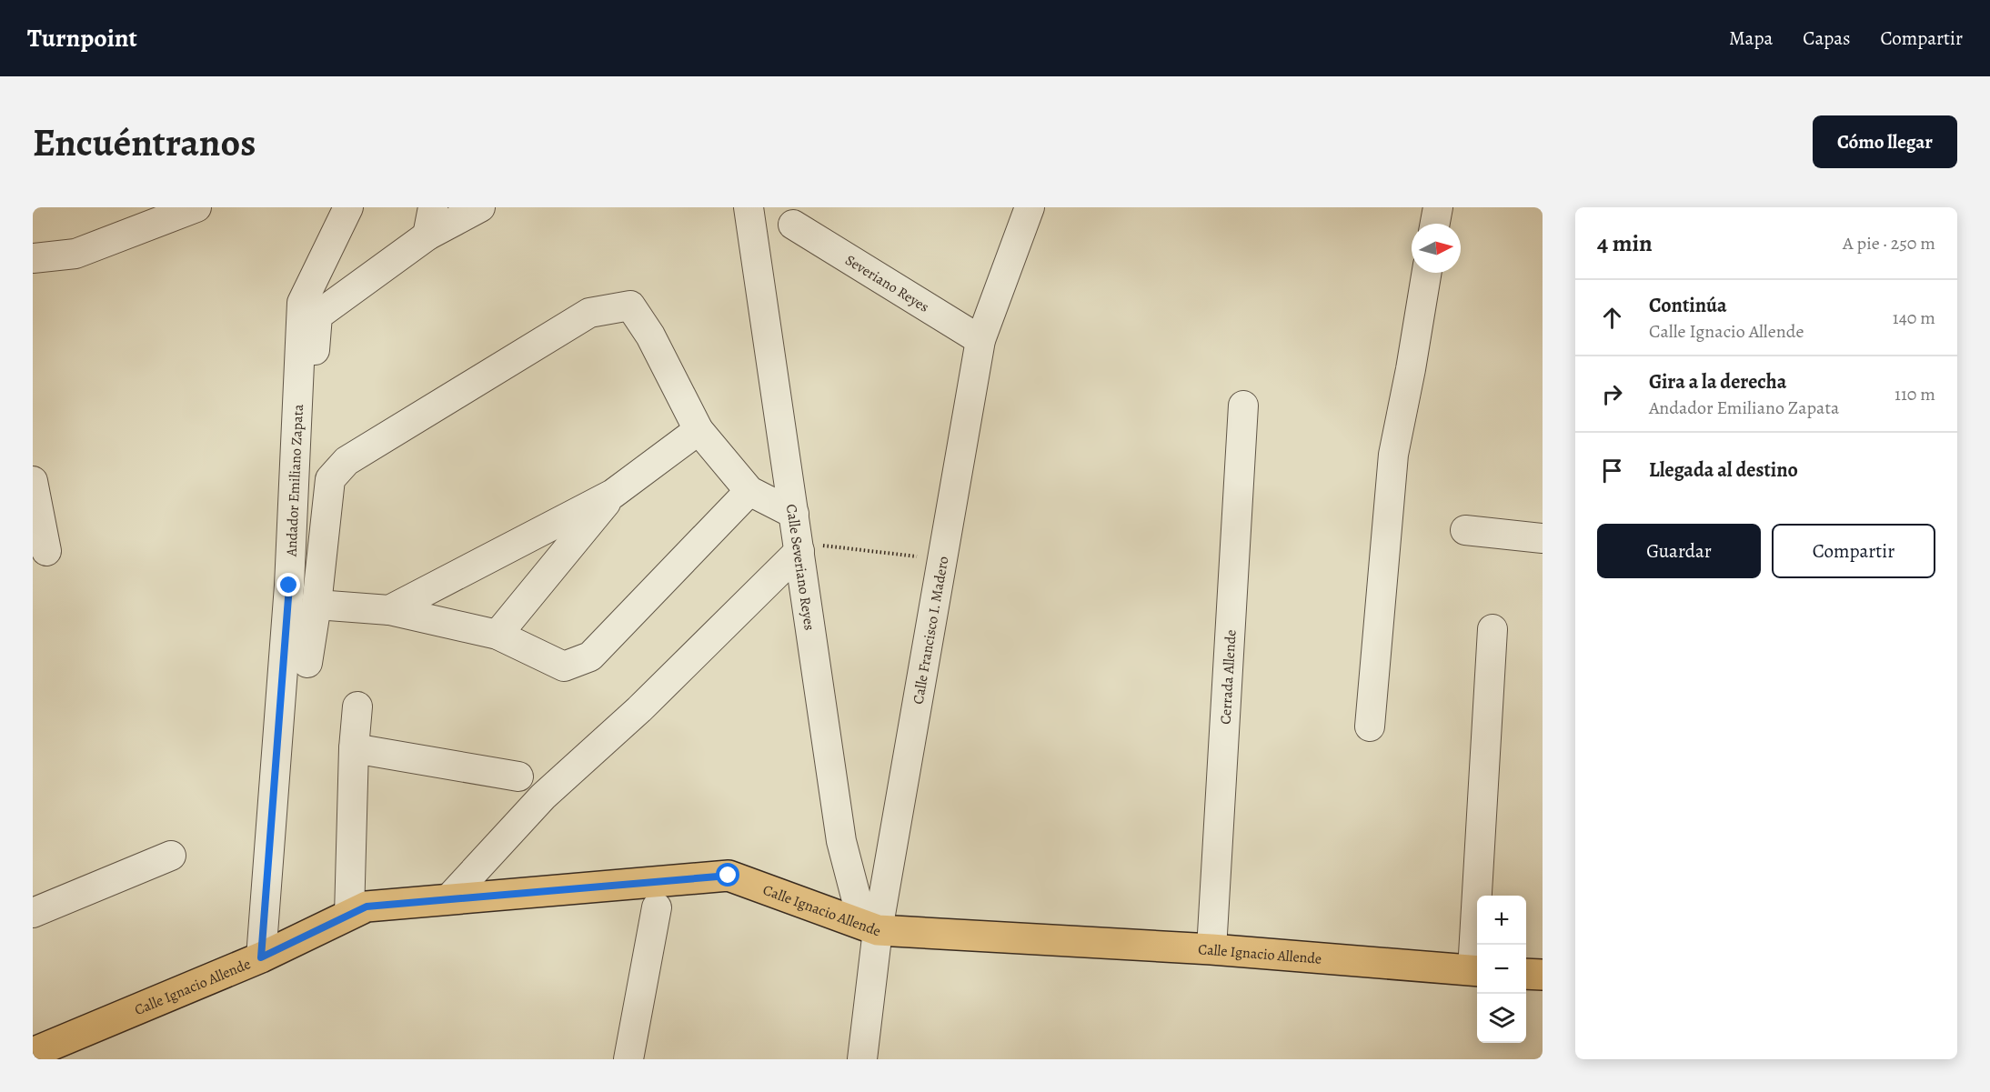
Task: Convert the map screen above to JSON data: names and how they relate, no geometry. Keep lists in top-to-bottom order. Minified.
{"streets":{"main road":["Calle Ignacio Allende"],"street":["Severiano Reyes","Andador Emiliano Zapata","Calle Severiano Reyes","Calle Francisco I. Madero","Cerrada Allende"]},"crossings":[["Severiano Reyes","Calle Francisco I. Madero"],["Andador Emiliano Zapata","Calle Ignacio Allende"],["Calle Severiano Reyes","Calle Francisco I. Madero"],["Calle Severiano Reyes","Calle Ignacio Allende"],["Calle Francisco I. Madero","Calle Ignacio Allende"],["Cerrada Allende","Calle Ignacio Allende"]],"north":"right","page":{"header":"Turnpoint","nav":["Mapa","Capas","Compartir"],"buttons":["Cómo llegar",["Guardar","Compartir"]],"title":"Encuéntranos","heading":["4 min","A pie · 250 m"],"list":[["Continúa","Calle Ignacio Allende","140 m"],["Gira a la derecha","Andador Emiliano Zapata","110 m"],"Llegada al destino"],"map_buttons":["+","−"]}}
